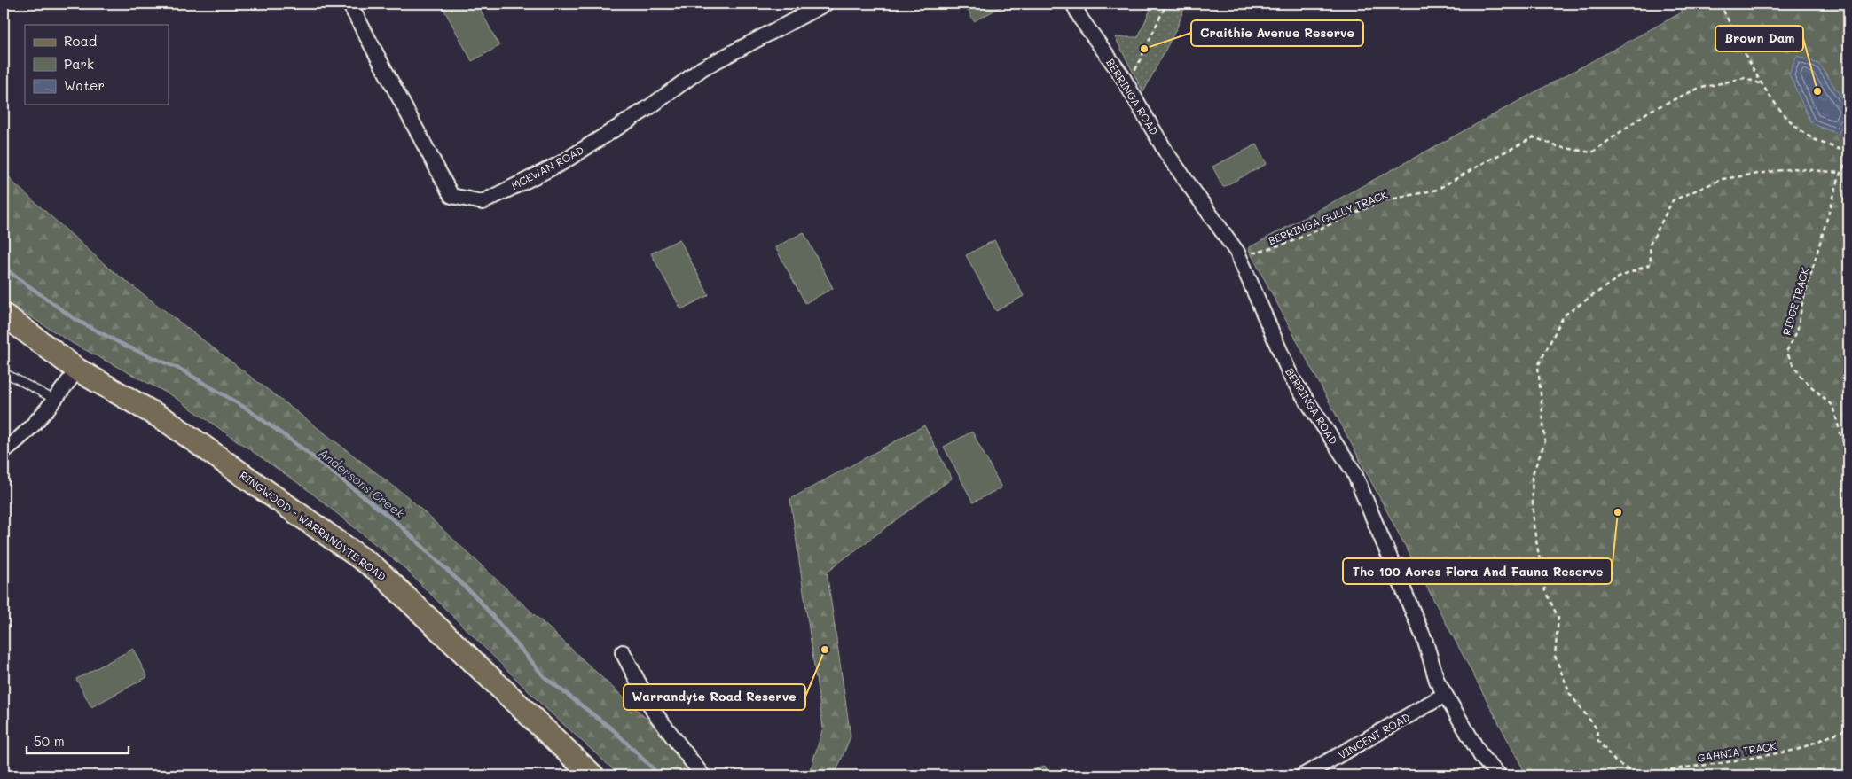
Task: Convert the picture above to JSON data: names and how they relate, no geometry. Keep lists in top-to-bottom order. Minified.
{"streets":{"main road":["RINGWOOD - WARRANDYTE ROAD"],"street":["BERRINGA ROAD","MCEWAN ROAD","VINCENT ROAD"],"path":["BERRINGA GULLY TRACK","RIDGE TRACK","GAHNIA TRACK"]},"crossings":[["BERRINGA ROAD","BERRINGA GULLY TRACK"],["BERRINGA ROAD","VINCENT ROAD"]],"water":["Andersons Creek"],"places":["Craithie Avenue Reserve","Brown Dam","The 100 Acres Flora And Fauna Reserve","Warrandyte Road Reserve"],"legend":["Road","Park","Water"],"scale_bar":"50 m"}
